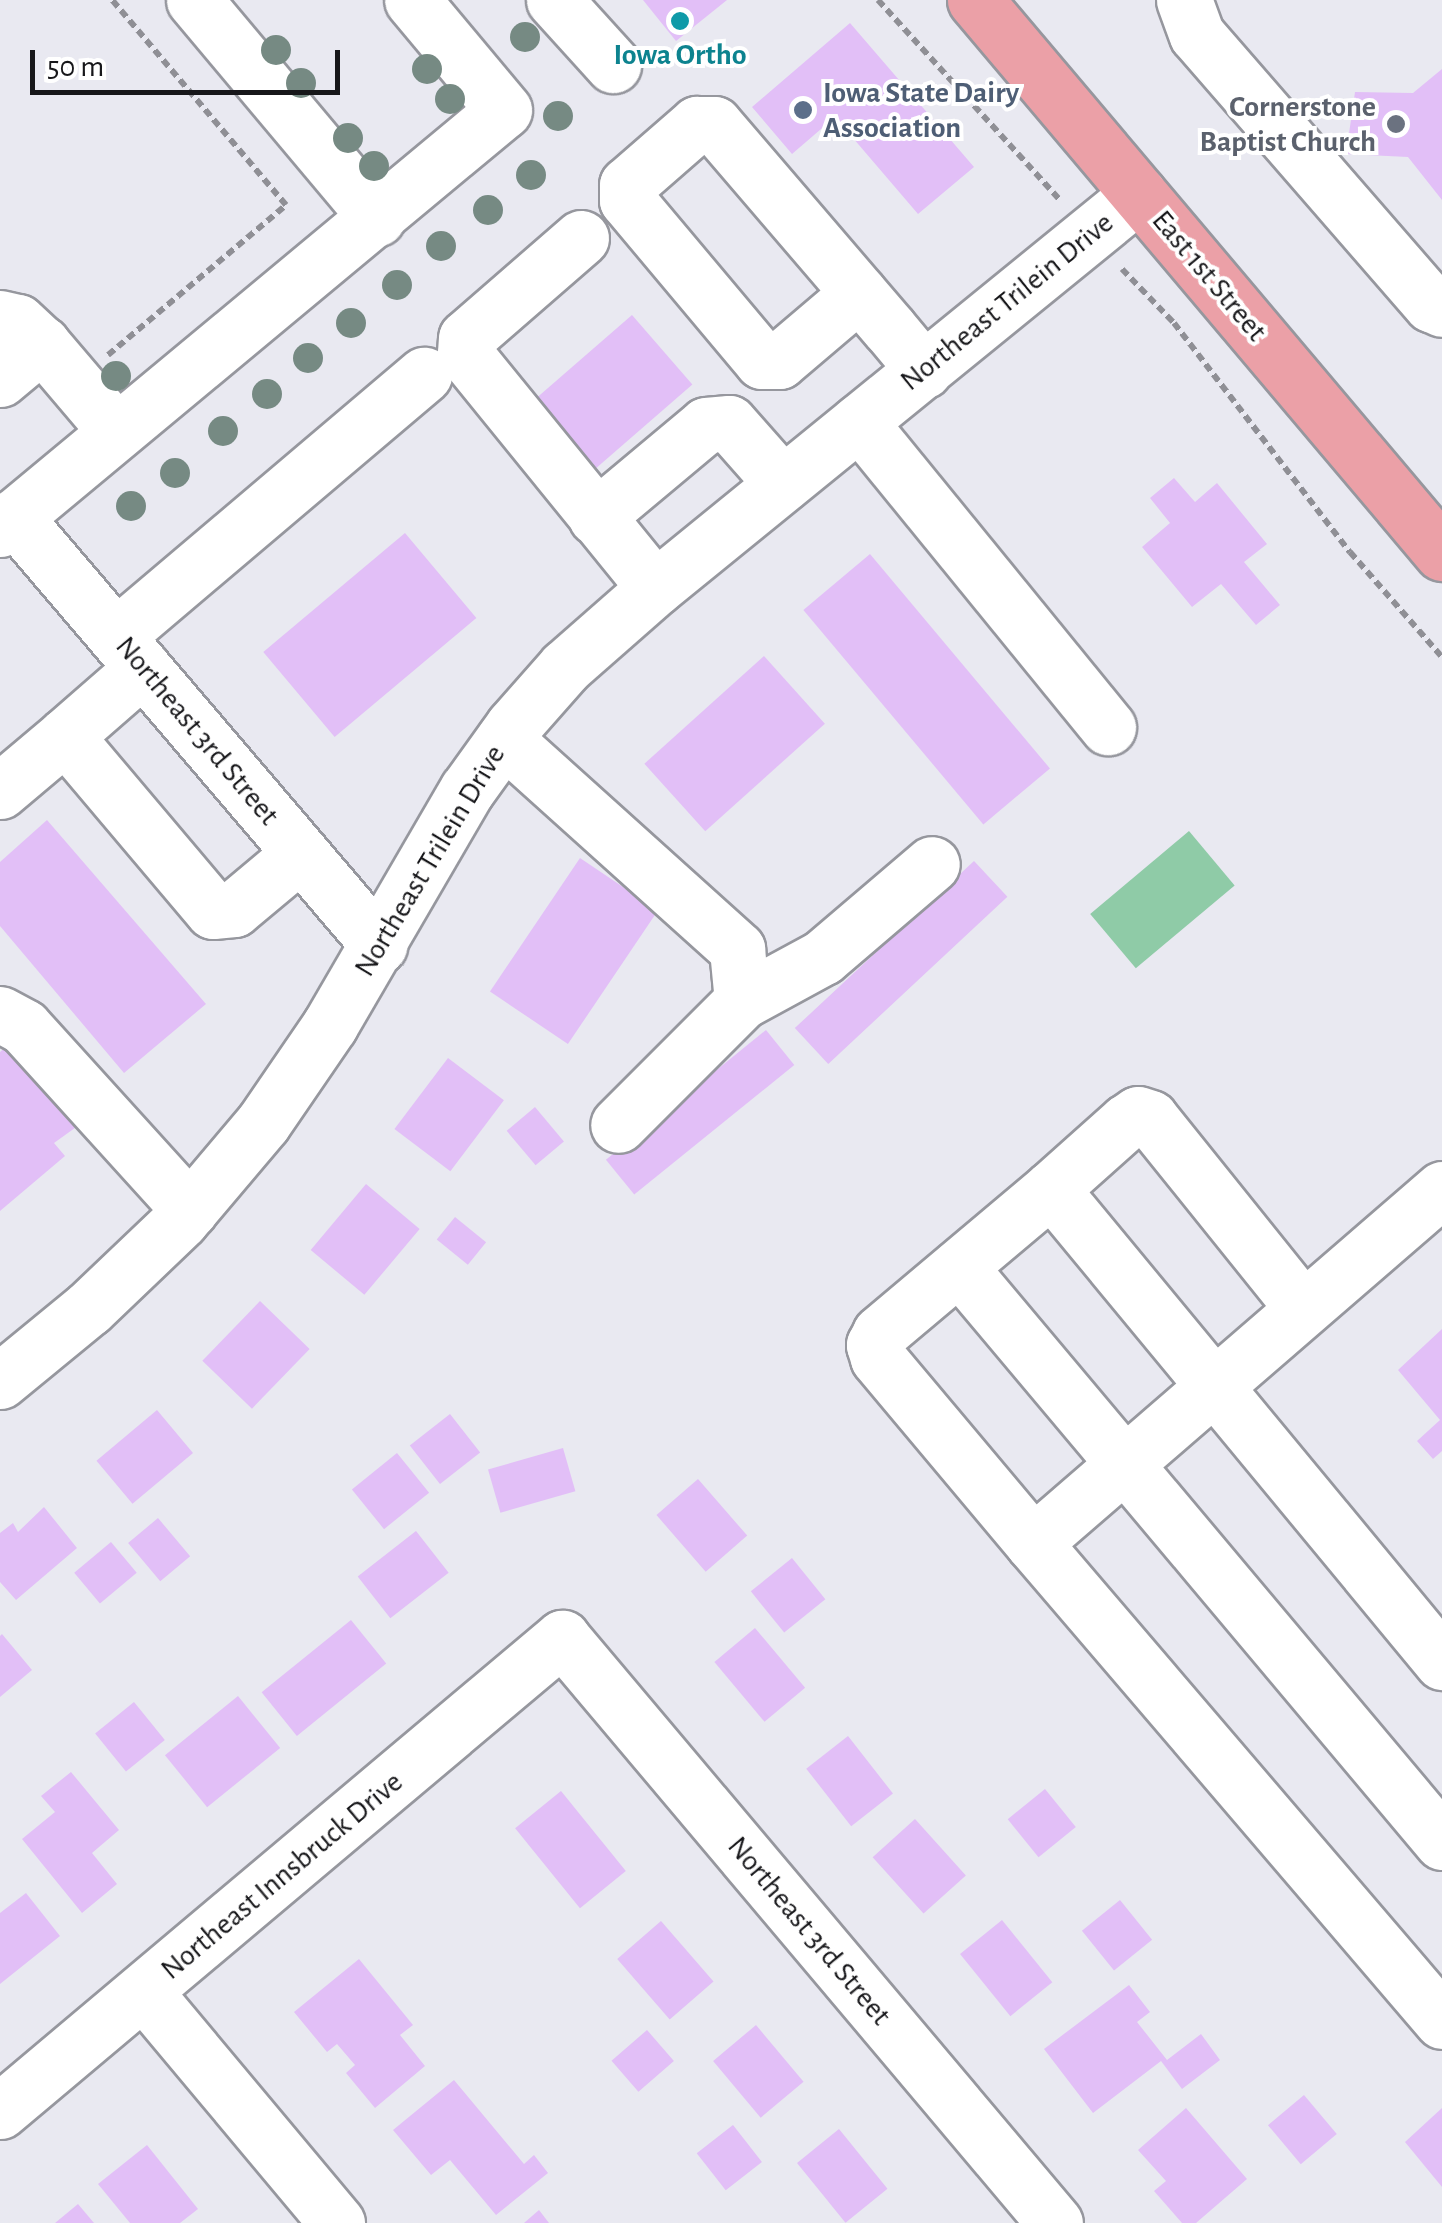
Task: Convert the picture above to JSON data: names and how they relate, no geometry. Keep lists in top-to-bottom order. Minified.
{"streets":{"main road":["East 1st Street"],"street":["Northeast Trilein Drive","Northeast 3rd Street","Northeast Innsbruck Drive"]},"crossings":[["East 1st Street","Northeast Trilein Drive"],["Northeast Trilein Drive","Northeast 3rd Street"],["Northeast 3rd Street","Northeast Innsbruck Drive"]],"places":["Iowa Ortho","Iowa State Dairy Association","Cornerstone Baptist Church"],"scale_bar":"50 m"}
